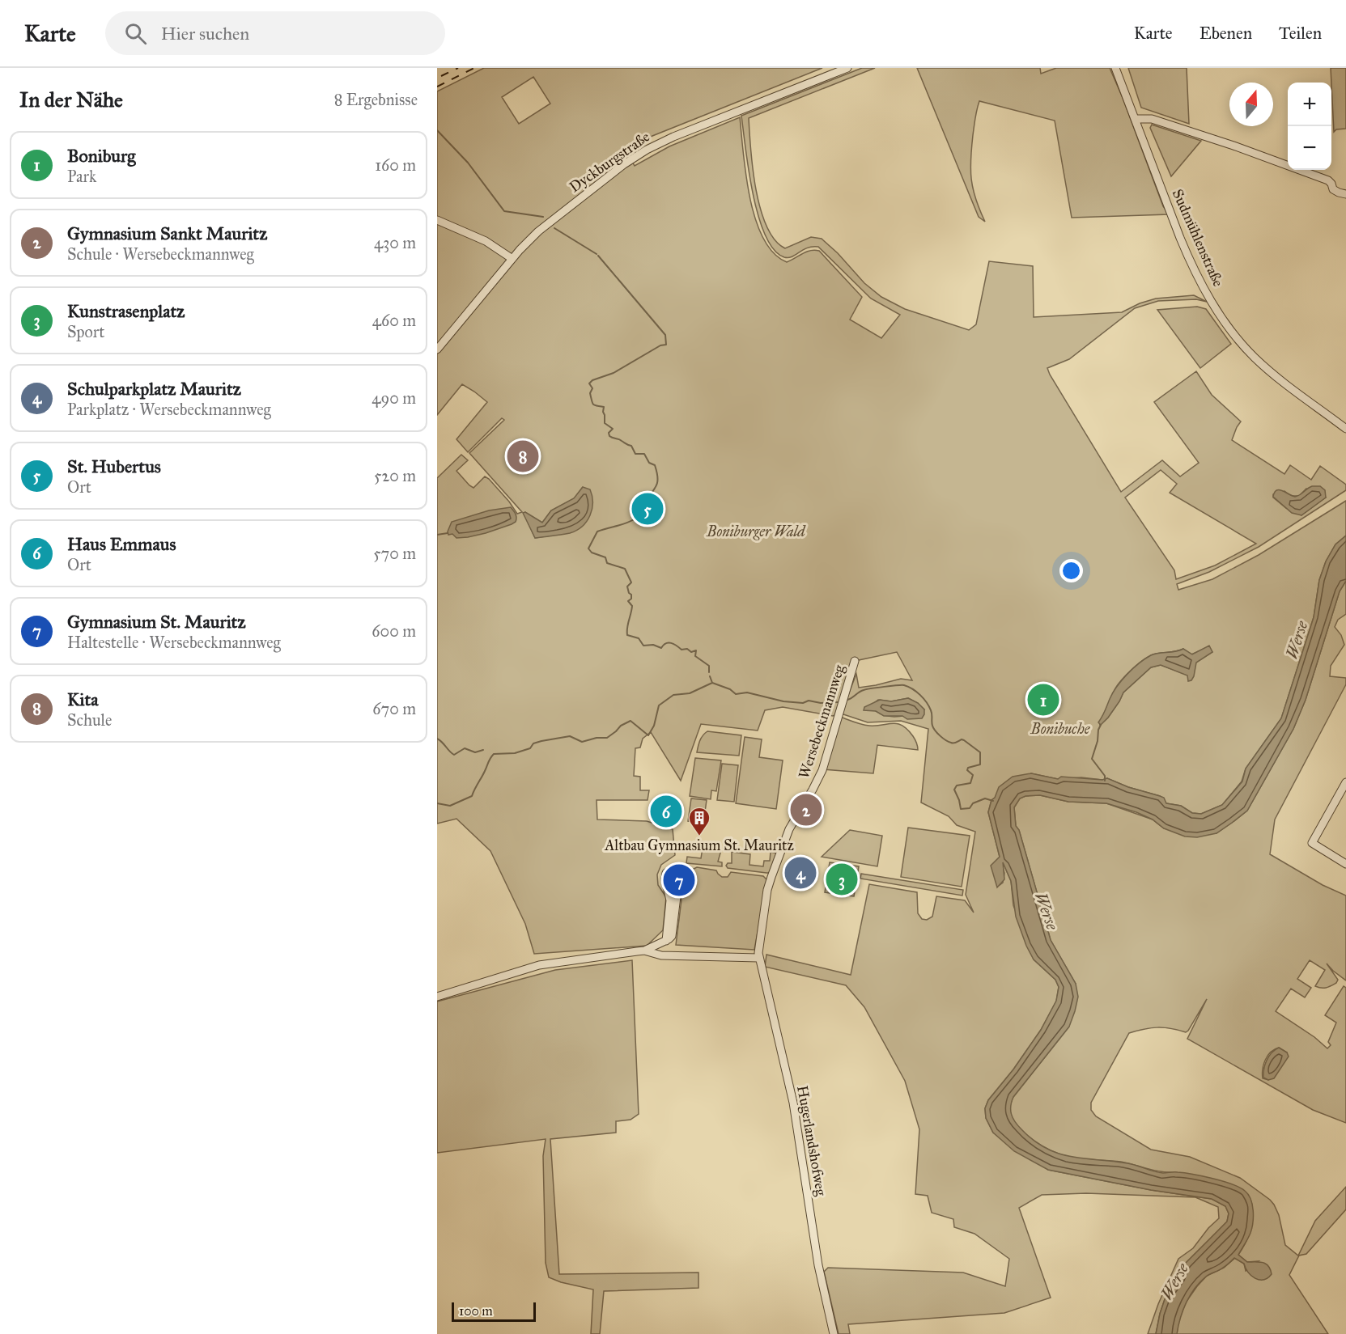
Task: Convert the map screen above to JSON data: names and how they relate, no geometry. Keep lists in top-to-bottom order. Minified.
{"streets":{"street":["Dyckburgstraße","Sudmühlenstraße","Wersebeckmannweg","Hugerlandshofweg"]},"crossings":[["Wersebeckmannweg","Hugerlandshofweg"]],"water":["Werse"],"parks":["Boniburger Wald","Bonibuche"],"places":{"building":["Altbau Gymnasium St. Mauritz"]},"scale_bar":"100 m","north":"top","page":{"header":"Karte","search":"Hier suchen","nav":["Karte","Ebenen","Teilen"],"heading":["In der Nähe","8 Ergebnisse"],"map_buttons":["+","−"],"list":[{"mark":"1","name":"Boniburg","note":"Park","value":"160 m"},{"mark":"2","name":"Gymnasium Sankt Mauritz","note":"Schule · Wersebeckmannweg","value":"430 m"},{"mark":"3","name":"Kunstrasenplatz","note":"Sport","value":"460 m"},{"mark":"4","name":"Schulparkplatz Mauritz","note":"Parkplatz · Wersebeckmannweg","value":"490 m"},{"mark":"5","name":"St. Hubertus","note":"Ort","value":"520 m"},{"mark":"6","name":"Haus Emmaus","note":"Ort","value":"570 m"},{"mark":"7","name":"Gymnasium St. Mauritz","note":"Haltestelle · Wersebeckmannweg","value":"600 m"},{"mark":"8","name":"Kita","note":"Schule","value":"670 m"}],"pins":["8","5","1","2","6","4","3","7"],"scale":"100 m"}}
